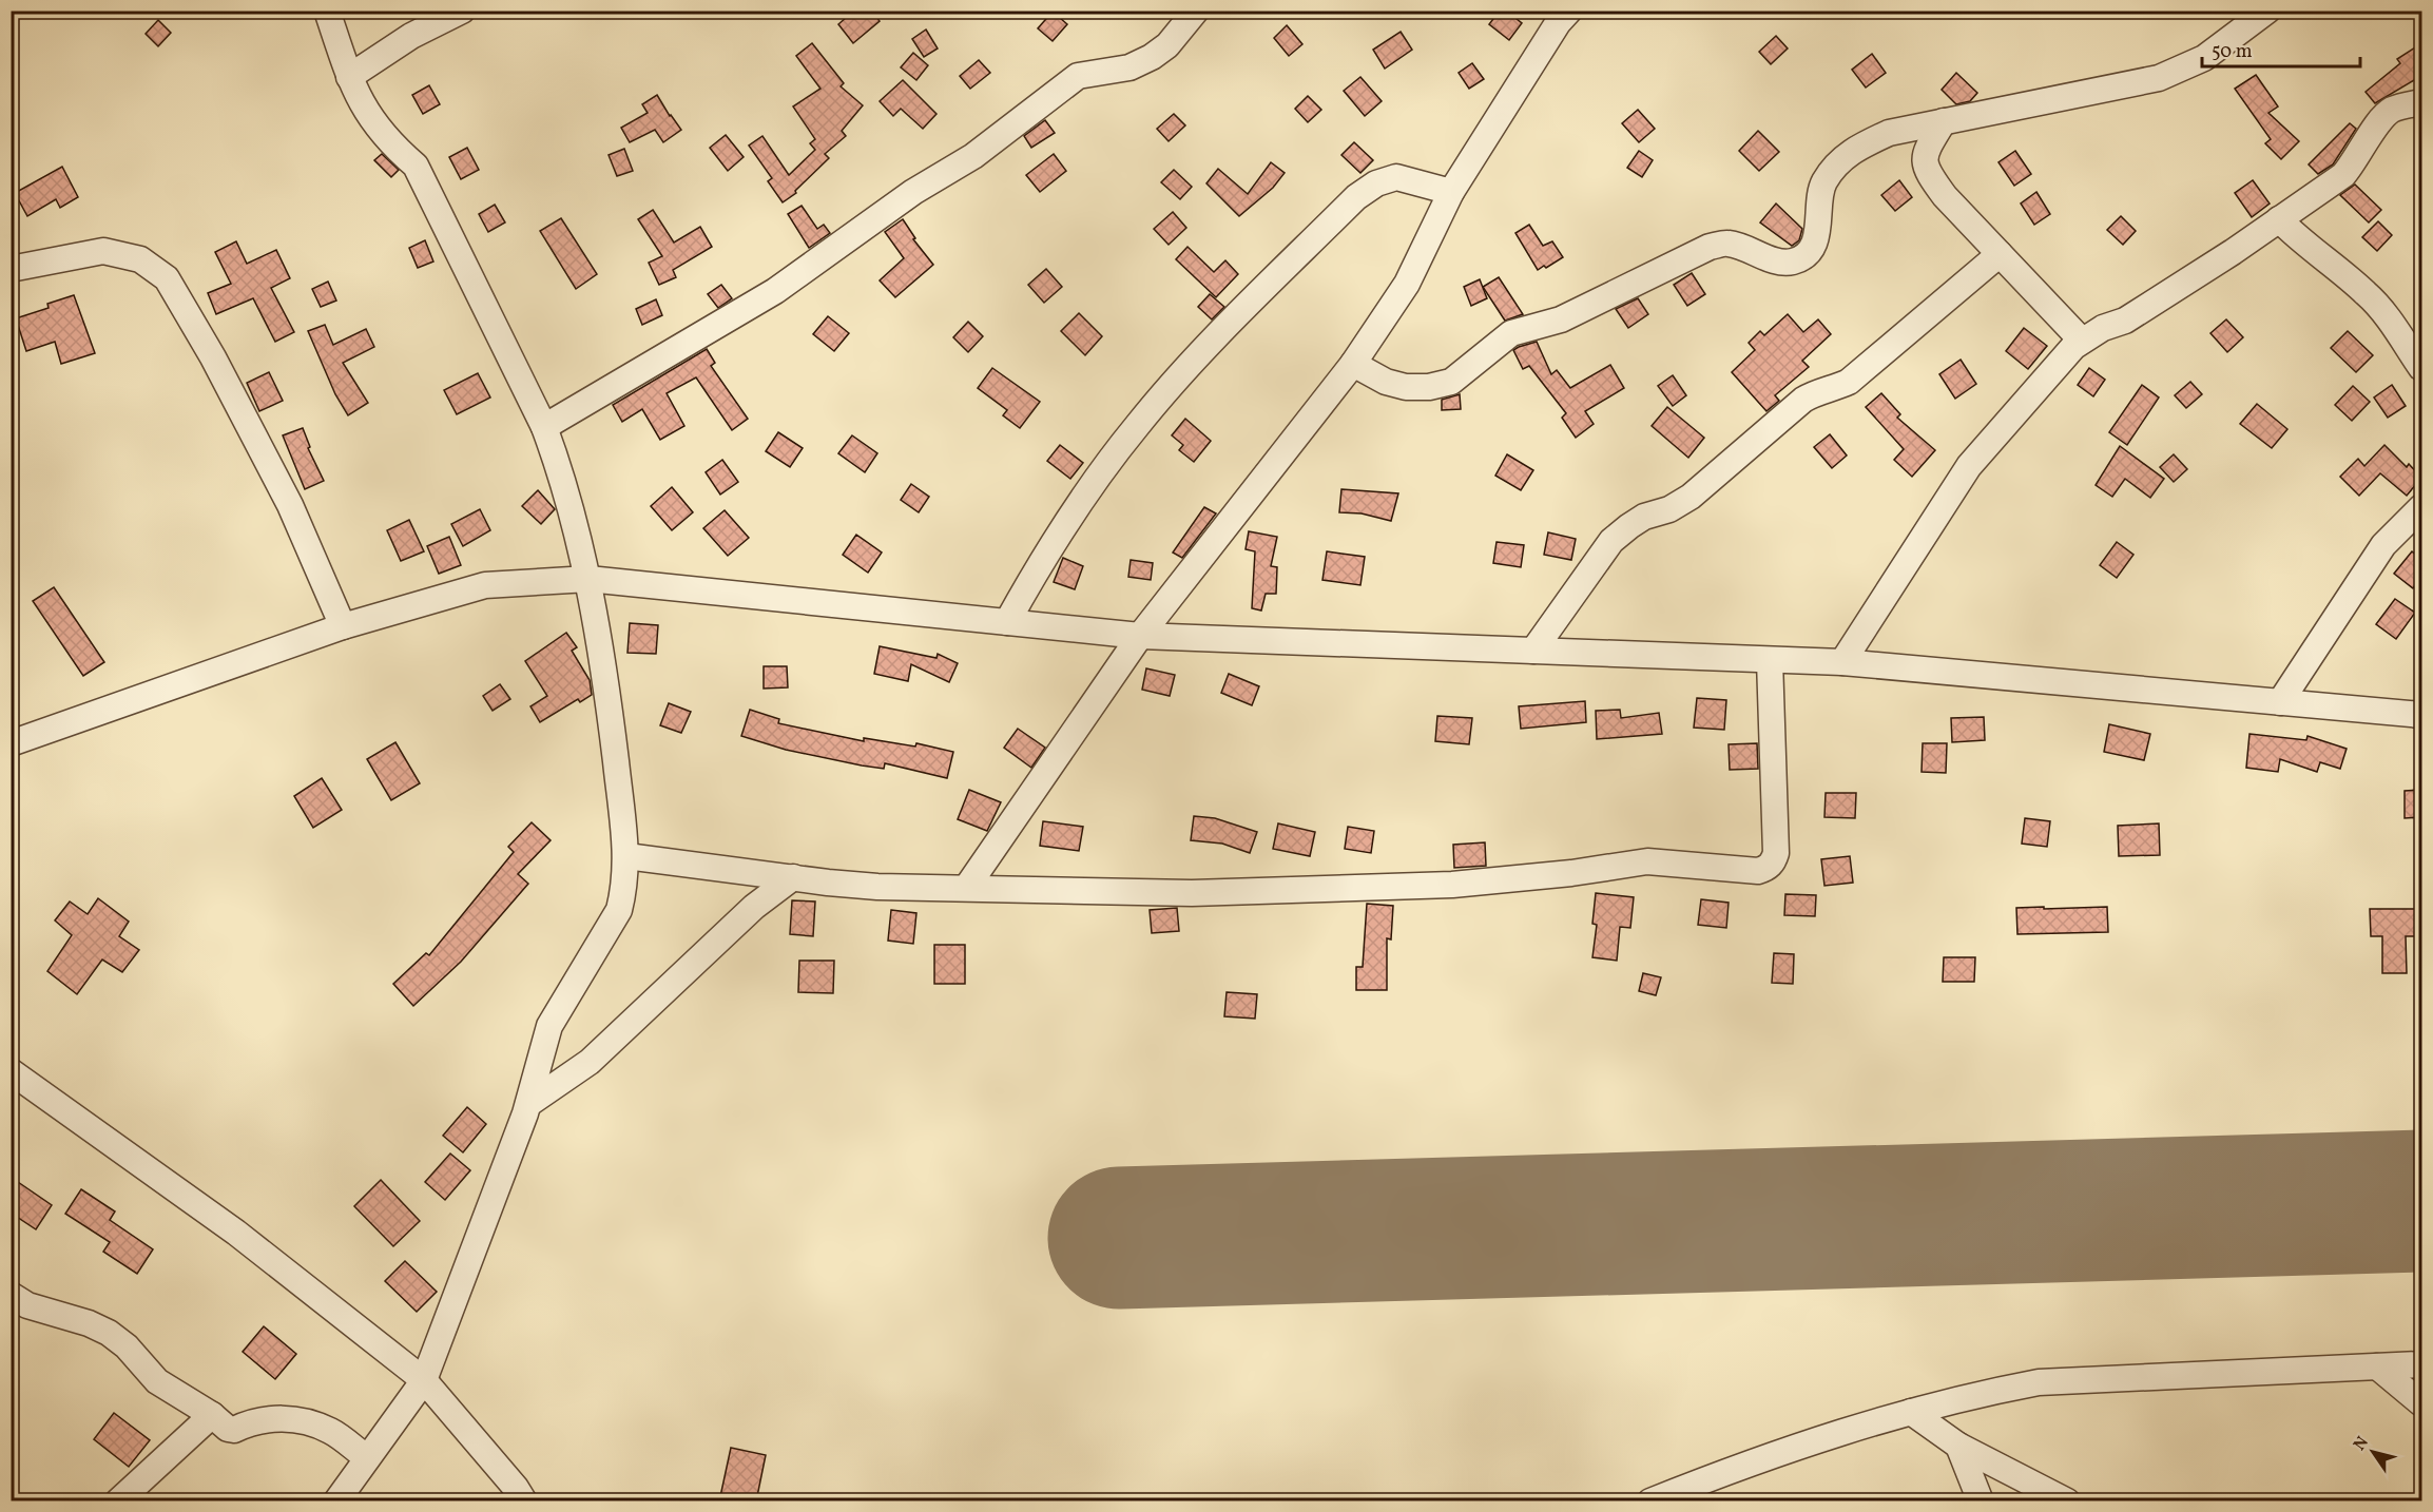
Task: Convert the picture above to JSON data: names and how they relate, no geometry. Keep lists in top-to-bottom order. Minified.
{"scale_bar":"50 m","north":"top left"}
